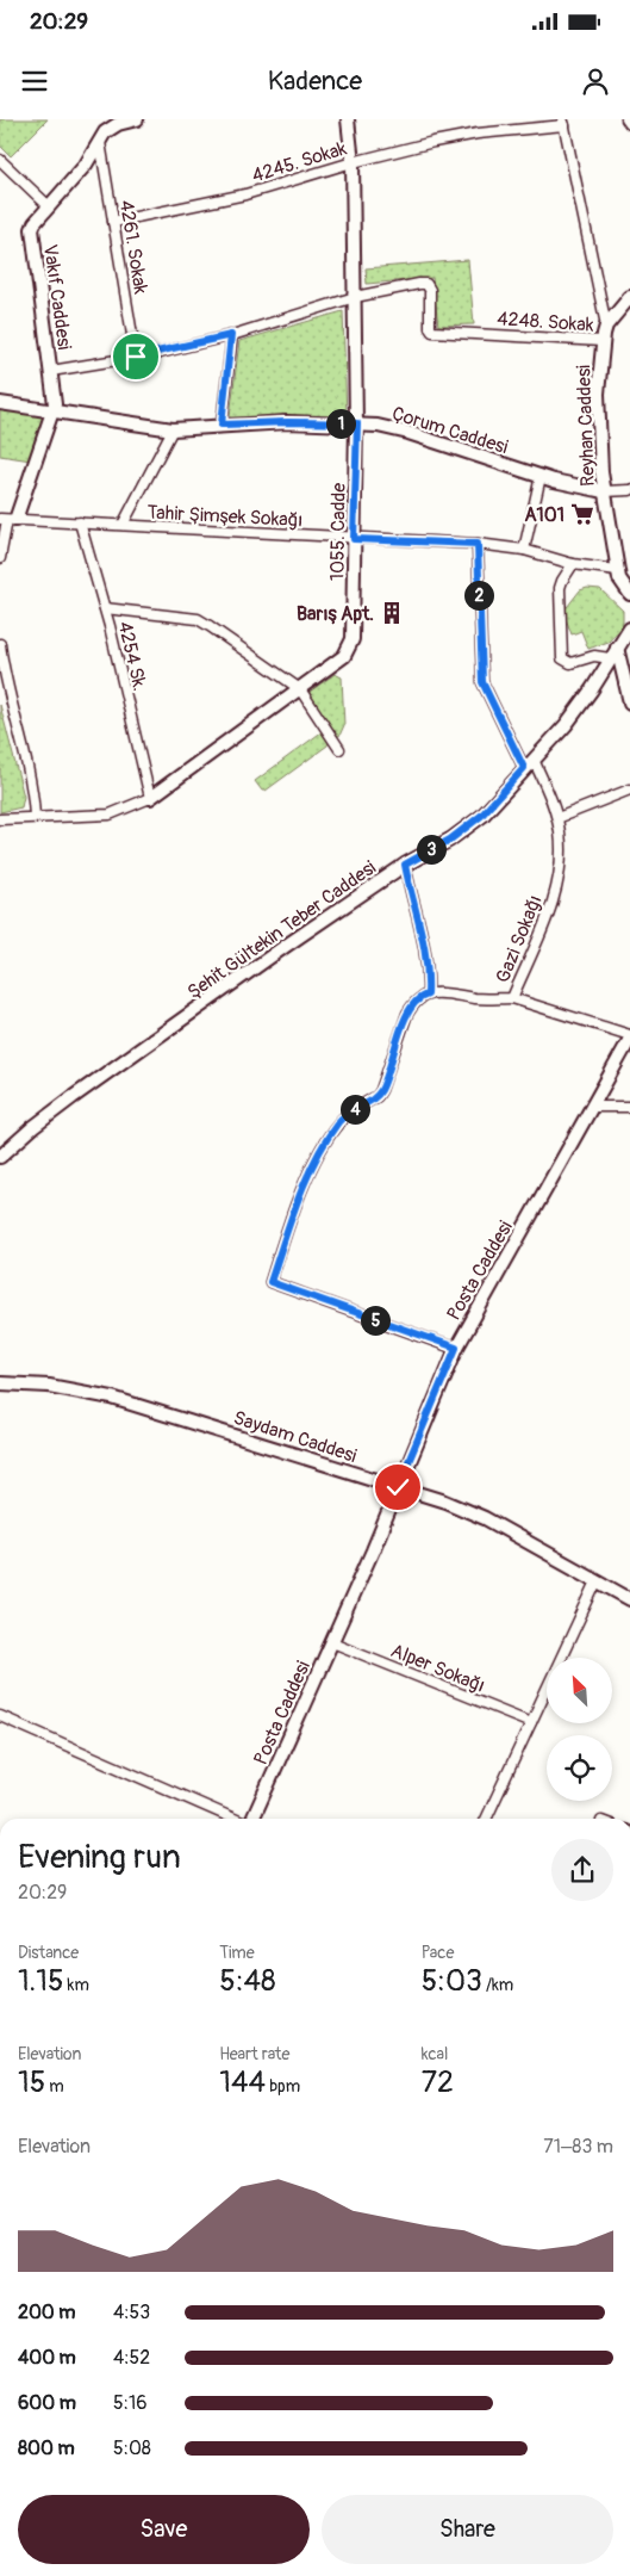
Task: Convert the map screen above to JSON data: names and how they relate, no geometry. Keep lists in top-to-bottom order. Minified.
{"streets":{"street":["4245. Sokak","4261. Sokak","Vakıf Caddesi","4248. Sokak","Reyhan Caddesi","Çorum Caddesi","Tahir Şimşek Sokağı","1055. Cadde","4254 Sk.","Şehit Gültekin Teber Caddesi","Gazi Sokağı","Posta Caddesi","Saydam Caddesi","Alper Sokağı"]},"crossings":[["4245. Sokak","4261. Sokak"],["4245. Sokak","1055. Cadde"],["4261. Sokak","Vakıf Caddesi"],["Vakıf Caddesi","Çorum Caddesi"],["Vakıf Caddesi","Tahir Şimşek Sokağı"],["4248. Sokak","Reyhan Caddesi"],["4248. Sokak","1055. Cadde"],["Reyhan Caddesi","Çorum Caddesi"],["Reyhan Caddesi","Tahir Şimşek Sokağı"],["Çorum Caddesi","1055. Cadde"],["Tahir Şimşek Sokağı","1055. Cadde"],["Tahir Şimşek Sokağı","4254 Sk."],["Tahir Şimşek Sokağı","Gazi Sokağı"],["1055. Cadde","4254 Sk."],["Şehit Gültekin Teber Caddesi","Gazi Sokağı"],["Posta Caddesi","Saydam Caddesi"],["Posta Caddesi","Alper Sokağı"]],"places":{"supermarket":["A101"],"building":["Barış Apt."]},"north":"top left","page":{"status":"20:29","header":"Kadence","pins":["1","2","3","4","5"],"heading":["Evening run","20:29"],"stats":[["Distance","1.15 km"],["Time","5:48"],["Pace","5:03 /km"],["Elevation","15 m"],["Heart rate","144 bpm"],["kcal","72"]],"chart":["Elevation","71–83 m"],"list":[{"name":"200 m","note":"4:53"},{"name":"400 m","note":"4:52"},{"name":"600 m","note":"5:16"},{"name":"800 m","note":"5:08"}],"buttons":["Save","Share"]}}
